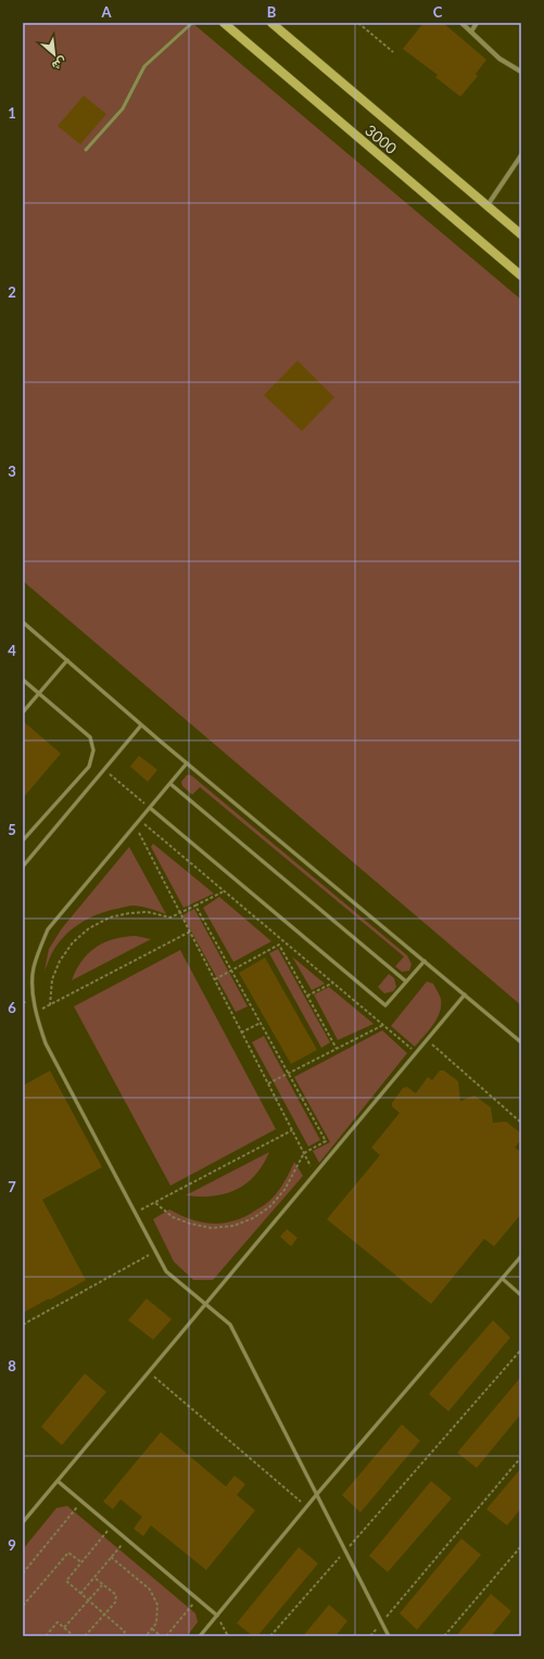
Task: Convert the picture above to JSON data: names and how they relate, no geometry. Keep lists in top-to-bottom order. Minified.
{"streets":{"street":["3000"]},"north":"bottom right","grid":{"columns":["A","B","C"],"rows":["1","2","3","4","5","6","7","8","9"]}}
